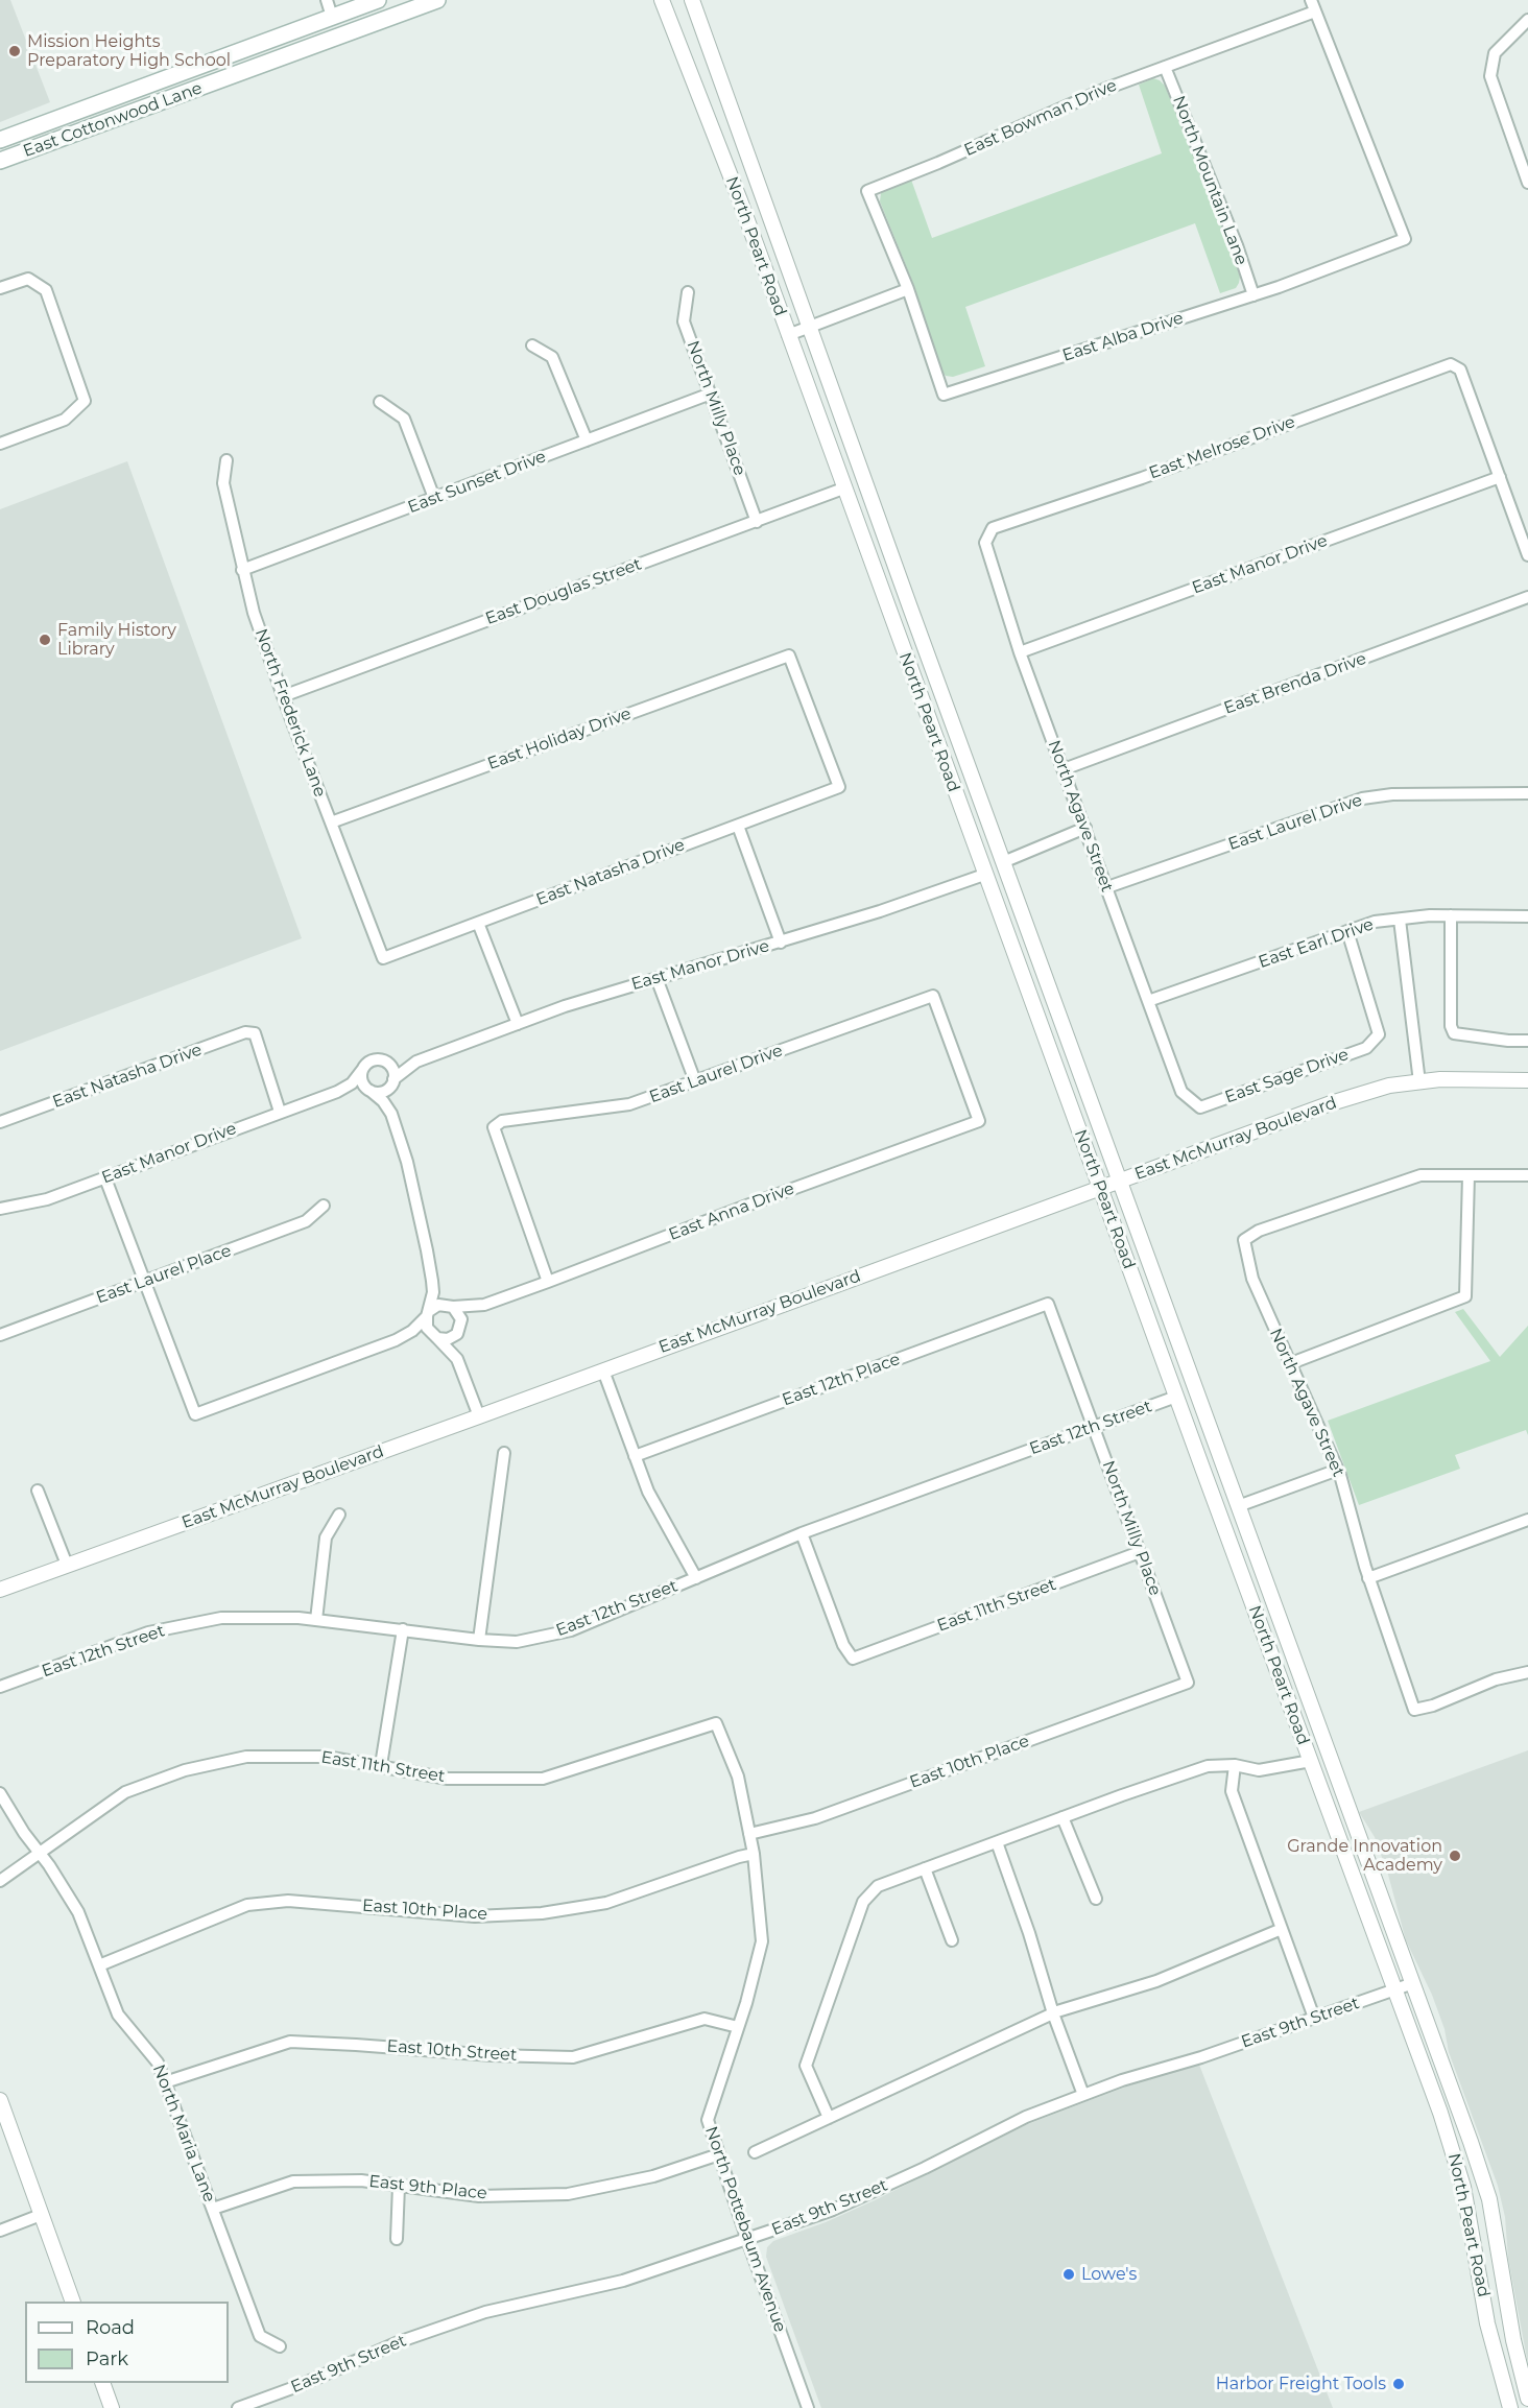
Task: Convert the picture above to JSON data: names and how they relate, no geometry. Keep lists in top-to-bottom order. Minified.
{"streets":{"main road":["East Cottonwood Lane"],"street":["East Bowman Drive","North Mountain Lane","North Peart Road","East Alba Drive","North Milly Place","East Melrose Drive","East Sunset Drive","East Manor Drive","East Douglas Street","East Brenda Drive","North Frederick Lane","East Holiday Drive","North Agave Street","East Laurel Drive","East Natasha Drive","East Earl Drive","East Sage Drive","East McMurray Boulevard","East Anna Drive","East Laurel Place","East 12th Place","East 12th Street","East 11th Street","East 10th Place","East 9th Street","East 10th Street","North Maria Lane","East 9th Place","North Pottebaum Avenue"]},"crossings":[["East Bowman Drive","North Mountain Lane"],["East Bowman Drive","East Alba Drive"],["North Mountain Lane","East Alba Drive"],["North Peart Road","East Manor Drive"],["North Peart Road","East Douglas Street"],["North Peart Road","East McMurray Boulevard"],["North Peart Road","East 12th Street"],["North Peart Road","East 9th Street"],["North Milly Place","East Sunset Drive"],["North Milly Place","East Douglas Street"],["North Milly Place","East 12th Place"],["North Milly Place","East 12th Street"],["North Milly Place","East 11th Street"],["North Milly Place","East 10th Place"],["East Melrose Drive","East Manor Drive"],["East Melrose Drive","North Agave Street"],["East Sunset Drive","North Frederick Lane"],["East Manor Drive","North Agave Street"],["East Manor Drive","East Natasha Drive"],["East Douglas Street","North Frederick Lane"],["East Brenda Drive","North Agave Street"],["North Frederick Lane","East Holiday Drive"],["North Frederick Lane","East Natasha Drive"],["East Holiday Drive","East Natasha Drive"],["North Agave Street","East Laurel Drive"],["North Agave Street","East Earl Drive"],["North Agave Street","East Sage Drive"],["East Laurel Drive","East Anna Drive"],["East Earl Drive","East Sage Drive"],["East 12th Street","East 11th Street"],["East 11th Street","North Maria Lane"],["East 11th Street","North Pottebaum Avenue"],["East 10th Place","North Maria Lane"],["East 10th Place","North Pottebaum Avenue"],["East 9th Street","North Pottebaum Avenue"],["East 10th Street","North Maria Lane"],["East 10th Street","North Pottebaum Avenue"],["North Maria Lane","East 9th Place"],["East 9th Place","North Pottebaum Avenue"]],"places":["Mission Heights Preparatory High School","Family History Library","Grande Innovation Academy","Lowe's","Harbor Freight Tools"],"legend":["Road","Park"]}
